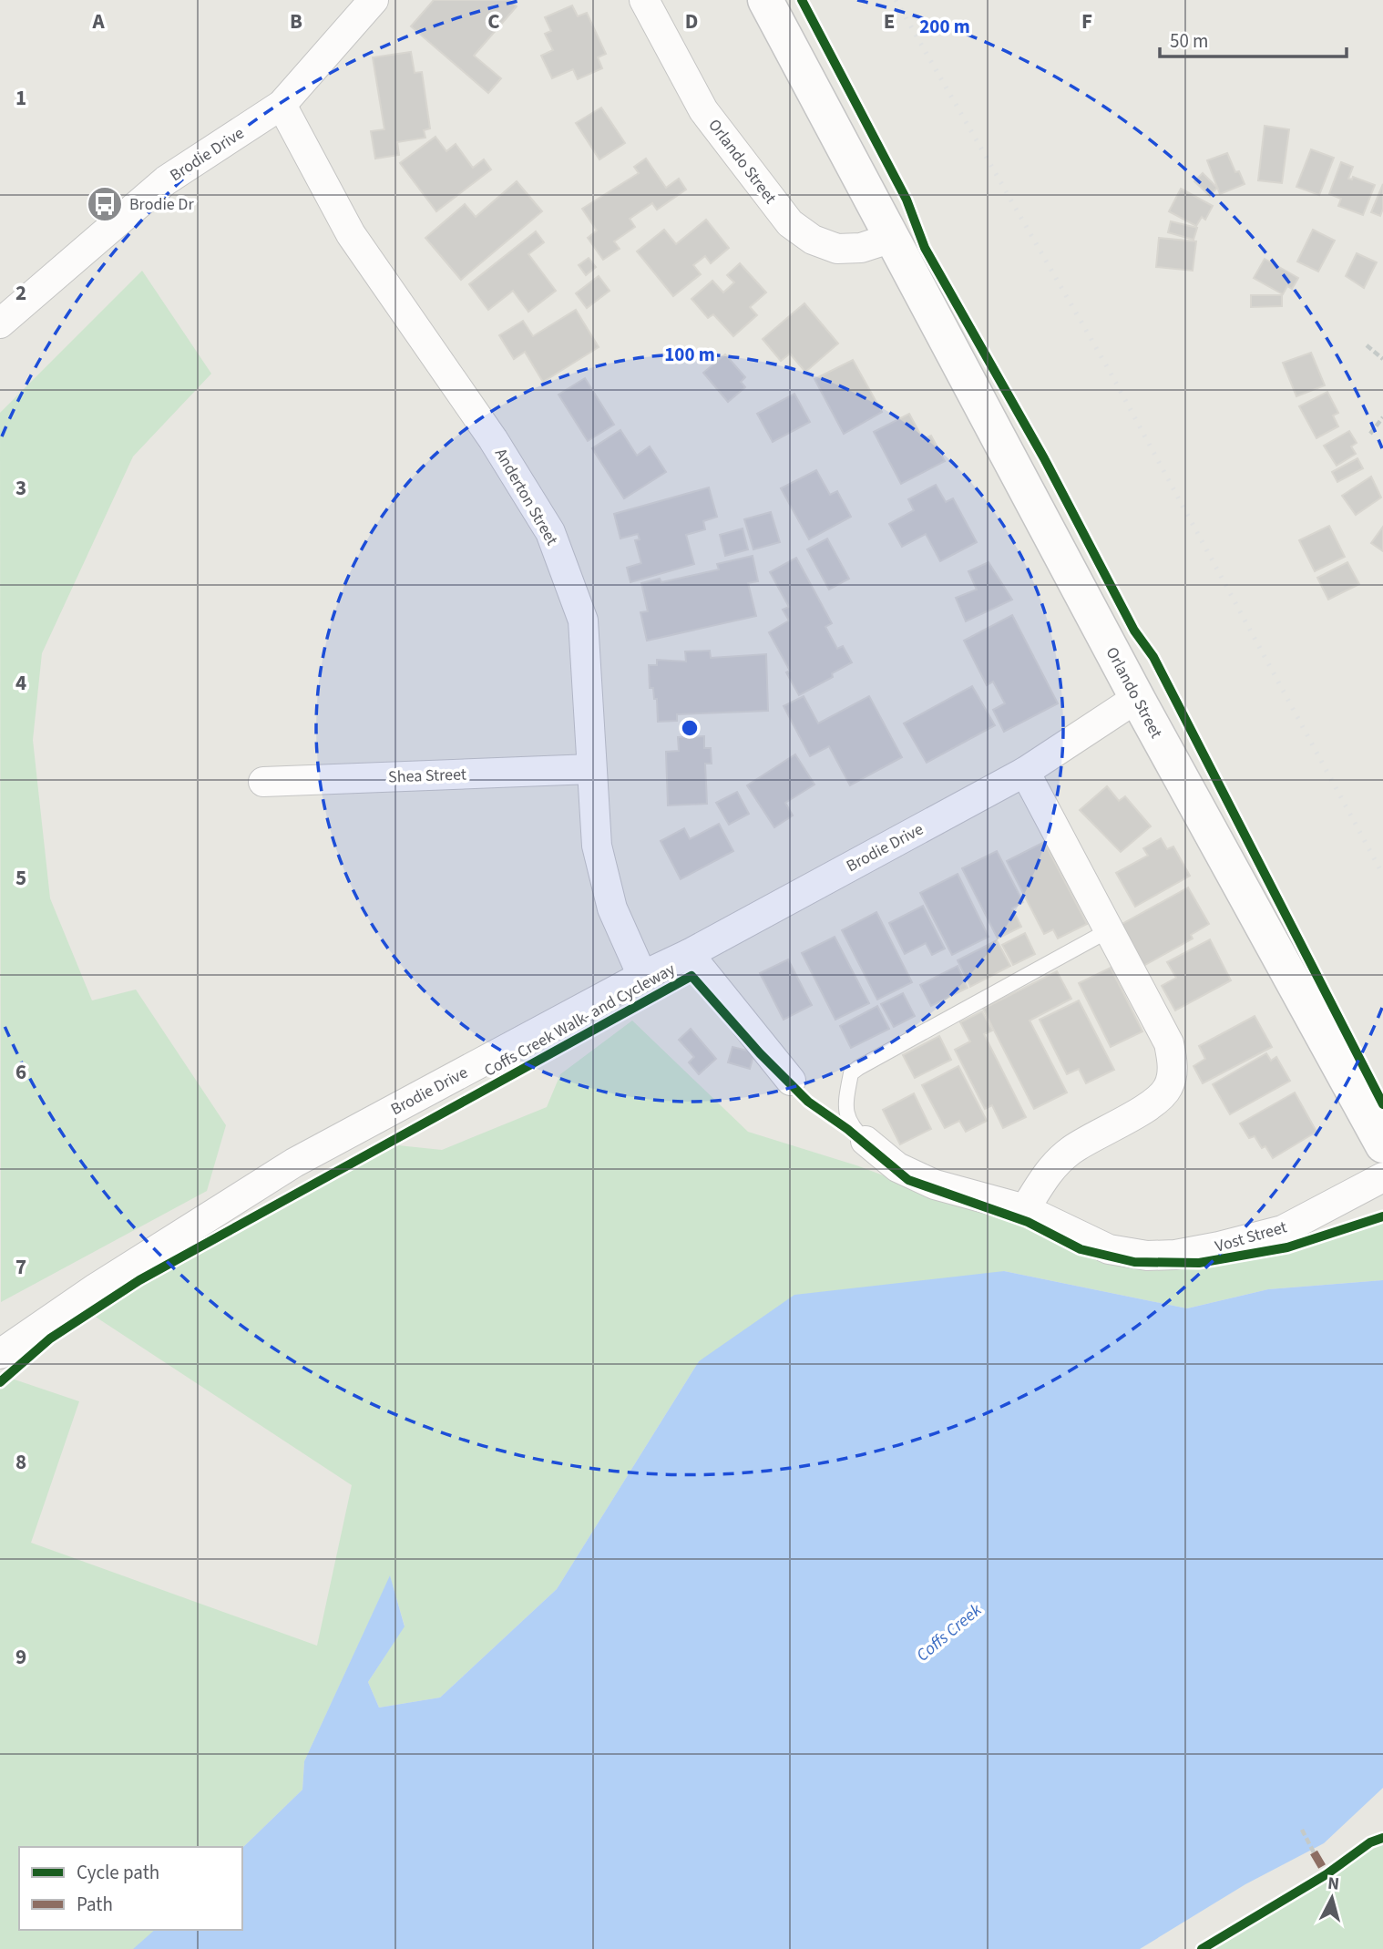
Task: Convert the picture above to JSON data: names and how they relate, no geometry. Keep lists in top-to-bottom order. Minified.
{"streets":{"street":["Brodie Drive","Orlando Street","Anderton Street","Shea Street","Vost Street"],"cycle path":["Coffs Creek Walk- and Cycleway"]},"crossings":[["Brodie Drive","Orlando Street"],["Brodie Drive","Anderton Street"],["Anderton Street","Shea Street"]],"water":["Coffs Creek"],"places":{"bus stop":["Brodie Dr"]},"legend":["Cycle path","Path"],"scale_bar":"50 m","north":"top","grid":{"columns":["A","B","C","D","E","F"],"rows":["1","2","3","4","5","6","7","8","9"]},"rings":["200 m","100 m"]}
